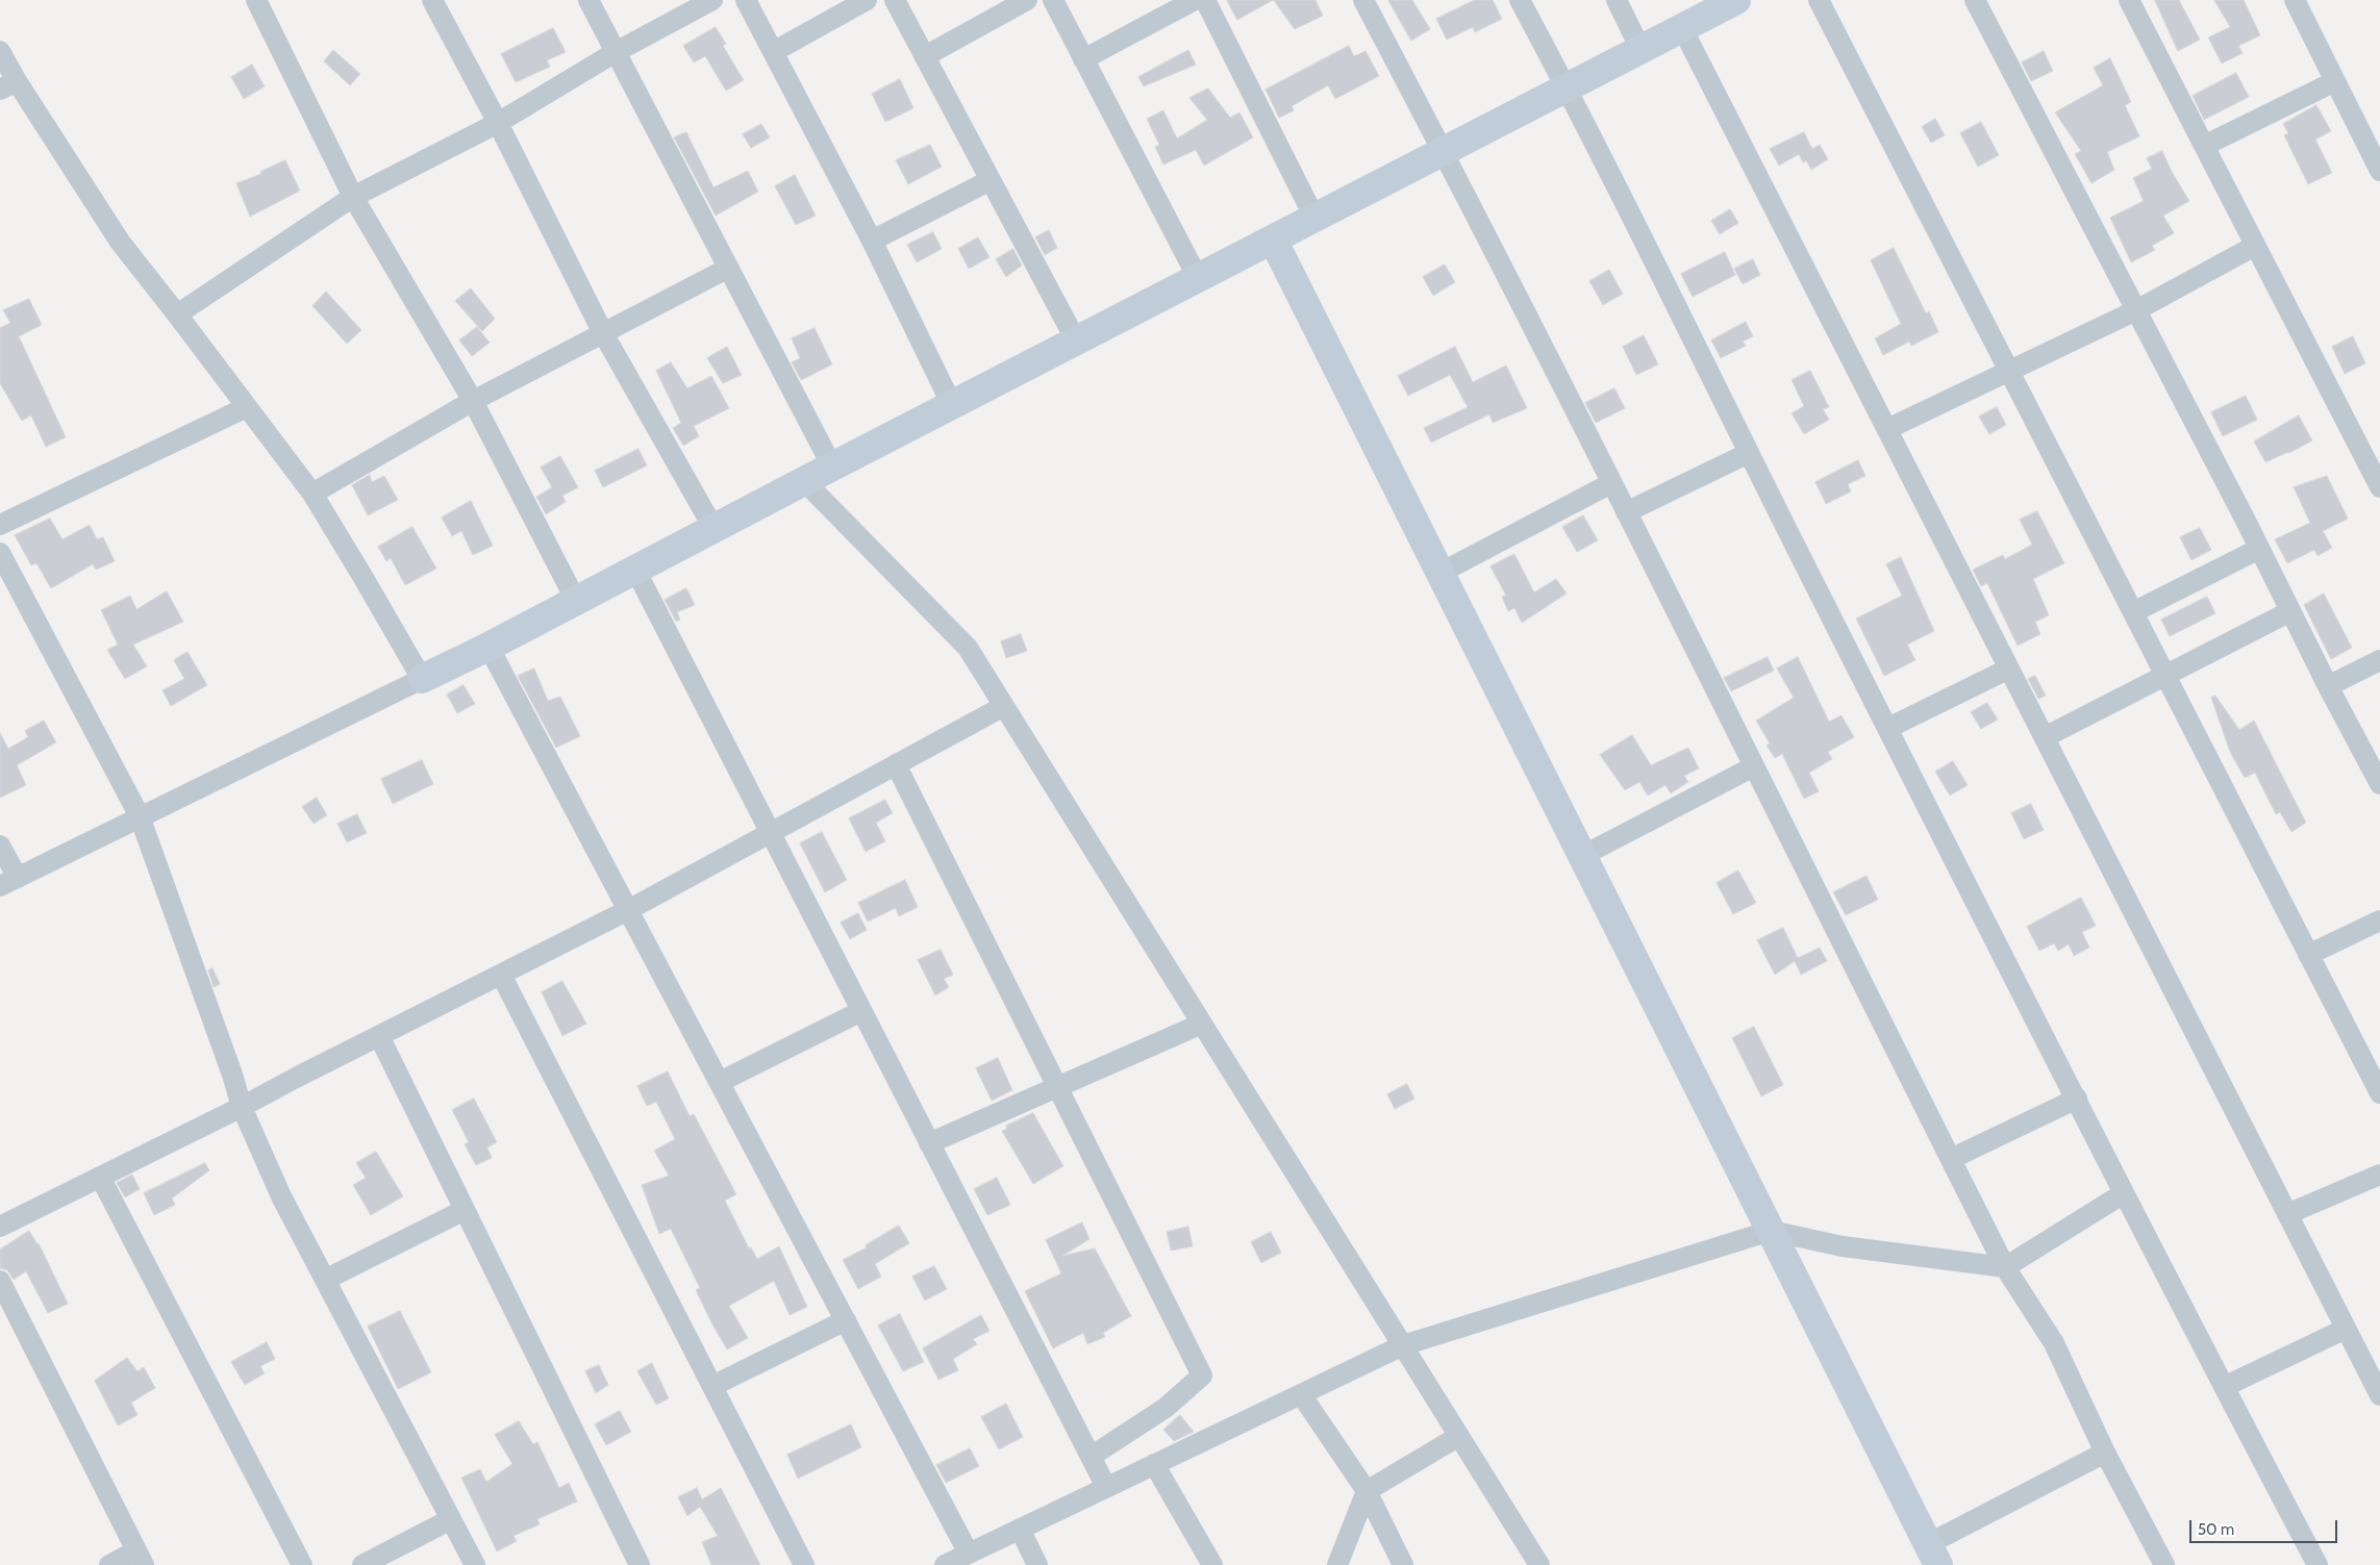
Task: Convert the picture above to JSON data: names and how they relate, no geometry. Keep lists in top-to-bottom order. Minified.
{"scale_bar":"50 m"}
